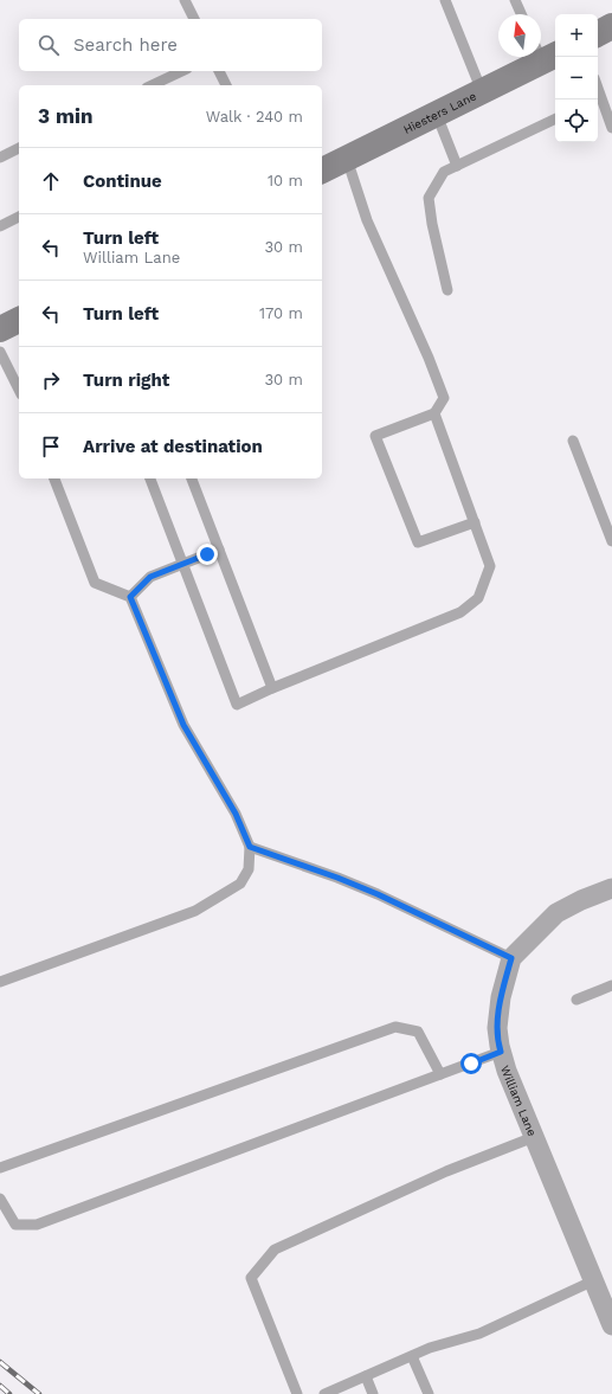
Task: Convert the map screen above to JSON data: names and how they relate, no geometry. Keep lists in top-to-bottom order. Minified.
{"streets":{"street":["Hiesters Lane","William Lane"]},"north":"top","page":{"map_buttons":["+","−"],"search":"Search here","heading":["3 min","Walk · 240 m"],"list":[["Continue","10 m"],["Turn left","William Lane","30 m"],["Turn left","170 m"],["Turn right","30 m"],"Arrive at destination"]}}
